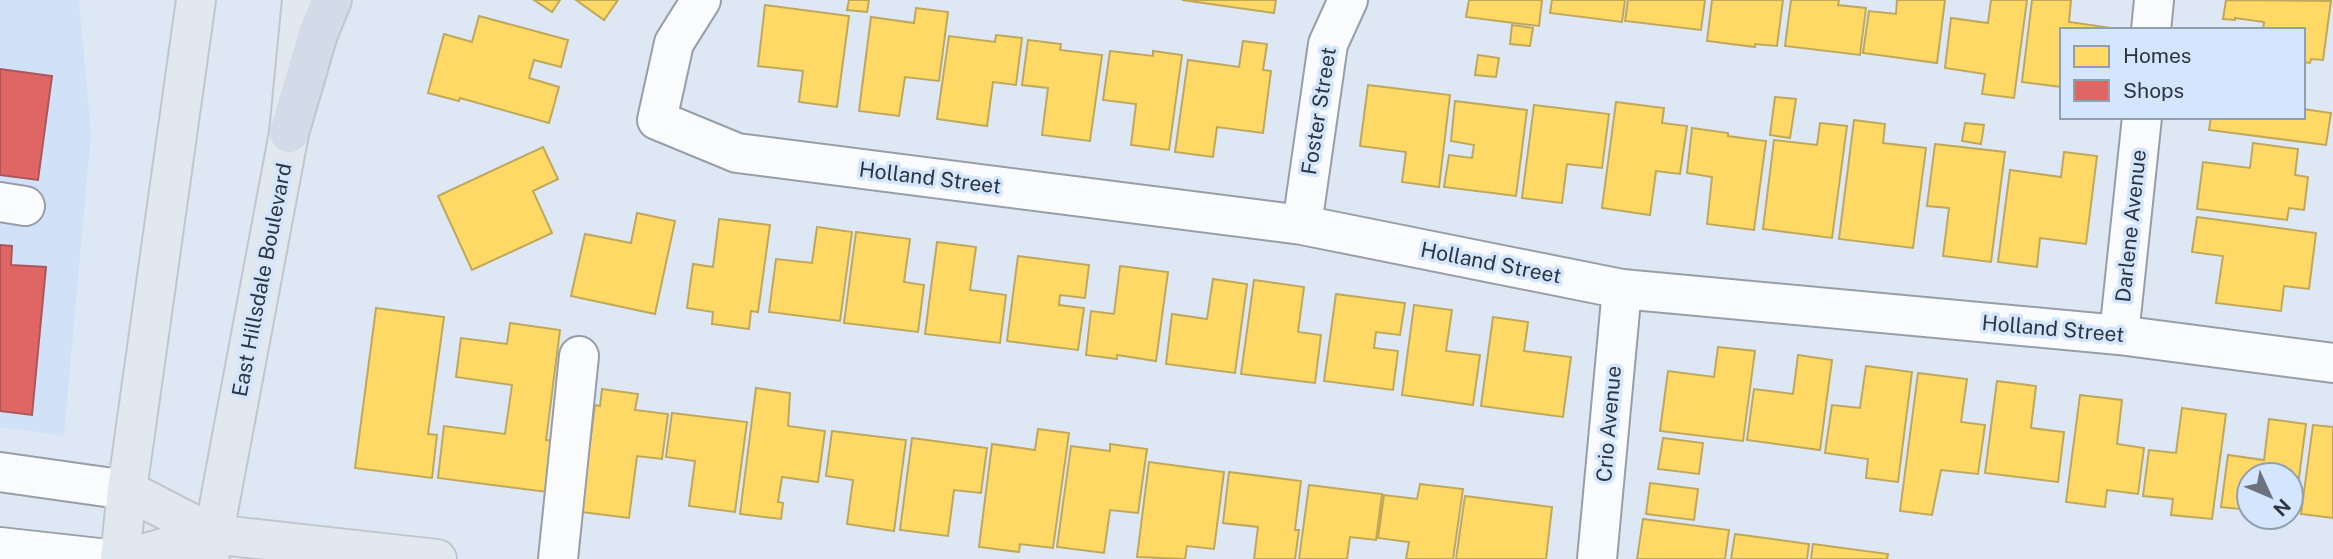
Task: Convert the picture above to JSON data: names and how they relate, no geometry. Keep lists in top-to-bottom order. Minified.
{"streets":{"main road":["East Hillsdale Boulevard"],"street":["Foster Street","Holland Street","Darlene Avenue","Crio Avenue"]},"crossings":[["Foster Street","Holland Street"],["Holland Street","Darlene Avenue"],["Holland Street","Crio Avenue"]],"legend":["Homes","Shops"],"north":"bottom right"}
